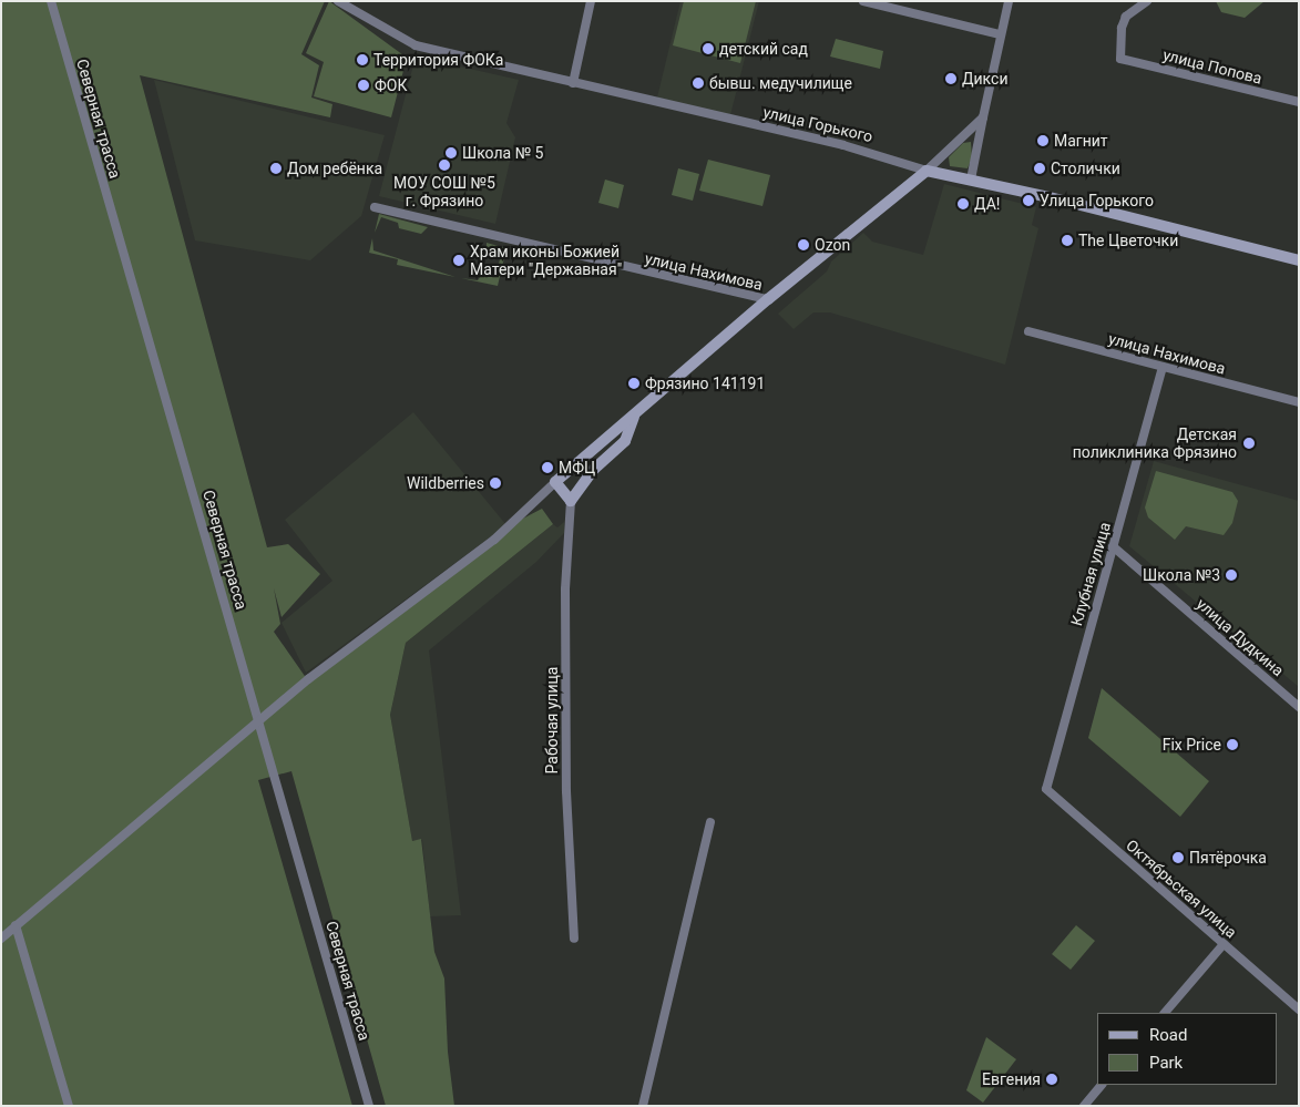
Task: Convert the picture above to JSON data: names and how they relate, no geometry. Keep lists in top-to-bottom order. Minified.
{"streets":{"street":["улица Попова","Северная трасса","улица Горького","улица Нахимова","Клубная улица","улица Дудкина","Рабочая улица","Октябрьская улица"]},"crossings":[["улица Нахимова","Клубная улица"],["Клубная улица","улица Дудкина"],["Клубная улица","Октябрьская улица"]],"places":["детский сад","Территория ФОКа","Дикси","бывш. медучилище","ФОК","Магнит","Школа № 5","МОУ СОШ №5 г. Фрязино","Дом ребёнка","Столички","Улица Горького","ДА!","The Цветочки","Ozon","Храм иконы Божией Матери \"Державная\"","Фрязино 141191","Детская поликлиника Фрязино","МФЦ","Wildberriеs","Школа №3","Fix Price","Пятёрочка","Евгения"],"legend":["Road","Park"]}
